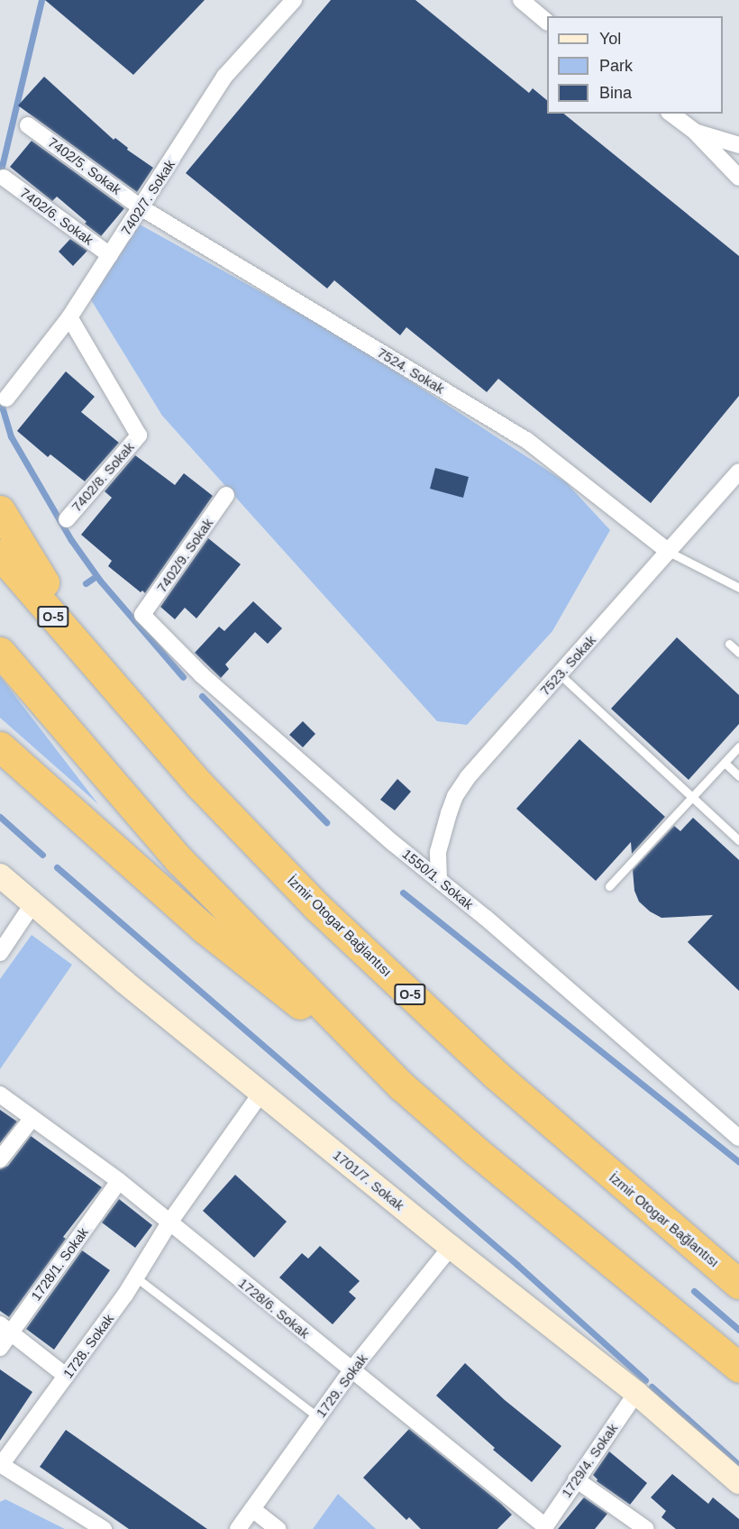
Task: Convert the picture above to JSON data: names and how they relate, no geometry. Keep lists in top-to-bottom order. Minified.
{"streets":{"highway":["O-5","İzmir Otogar Bağlantısı"],"street":["7402/5. Sokak","7402/7. Sokak","7402/6. Sokak","7524. Sokak","7402/8. Sokak","7402/9. Sokak","7523. Sokak","1550/1. Sokak","1701/7. Sokak","1728/1. Sokak","1728/6. Sokak","1728. Sokak","1729. Sokak","1729/4. Sokak"]},"crossings":[["7402/5. Sokak","7402/7. Sokak"],["7402/5. Sokak","7524. Sokak"],["7402/7. Sokak","7402/6. Sokak"],["7402/7. Sokak","7524. Sokak"],["7402/7. Sokak","7402/8. Sokak"],["7524. Sokak","7523. Sokak"],["7402/9. Sokak","1550/1. Sokak"],["7523. Sokak","1550/1. Sokak"],["1701/7. Sokak","1728. Sokak"],["1701/7. Sokak","1729. Sokak"],["1701/7. Sokak","1729/4. Sokak"],["1728/1. Sokak","1728/6. Sokak"],["1728/6. Sokak","1728. Sokak"],["1728/6. Sokak","1729. Sokak"],["1728/6. Sokak","1729/4. Sokak"]],"legend":["Yol","Park","Bina"]}
